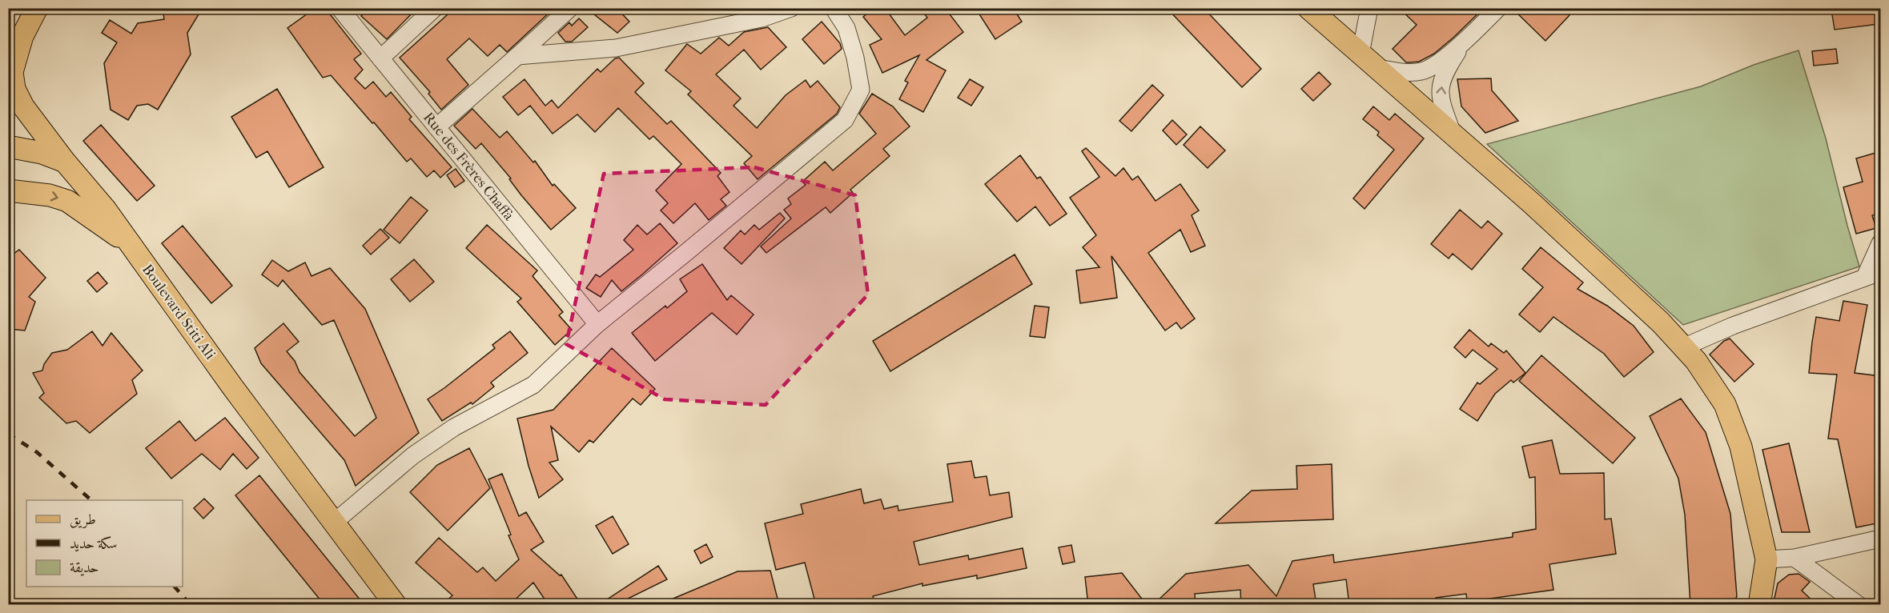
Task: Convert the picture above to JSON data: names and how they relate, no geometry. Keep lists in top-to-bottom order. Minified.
{"streets":{"main road":["Boulevard Stiti Ali"],"street":["Rue des Frères Chaffa"]},"legend":["طريق","سكة حديد","حديقة"]}
